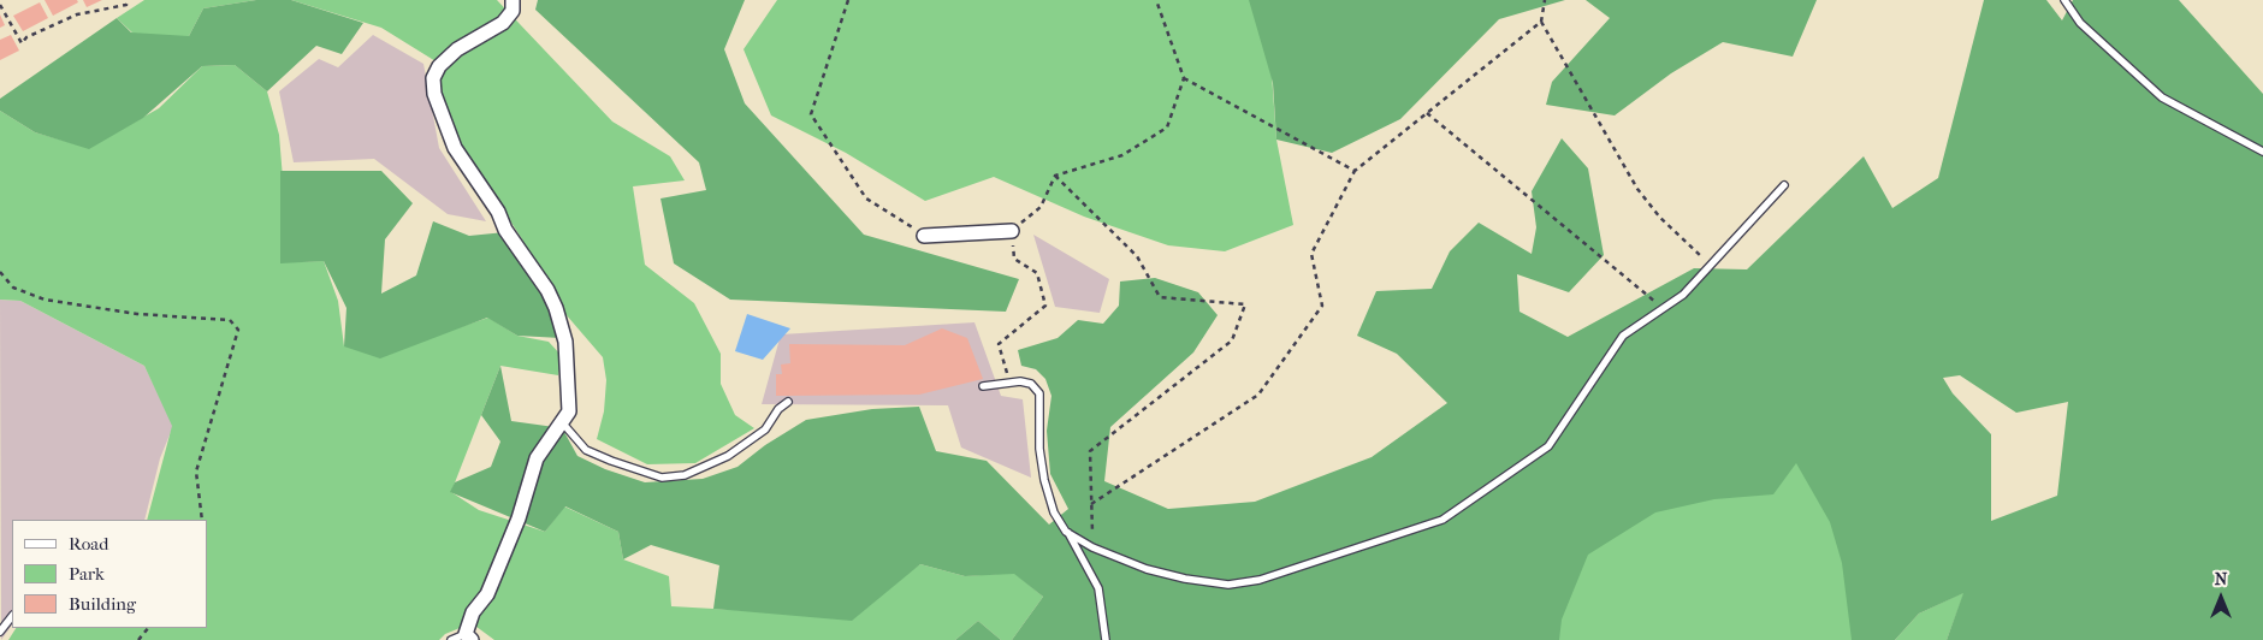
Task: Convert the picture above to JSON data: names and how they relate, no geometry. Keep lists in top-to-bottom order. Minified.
{"legend":["Road","Park","Building"],"north":"top"}
